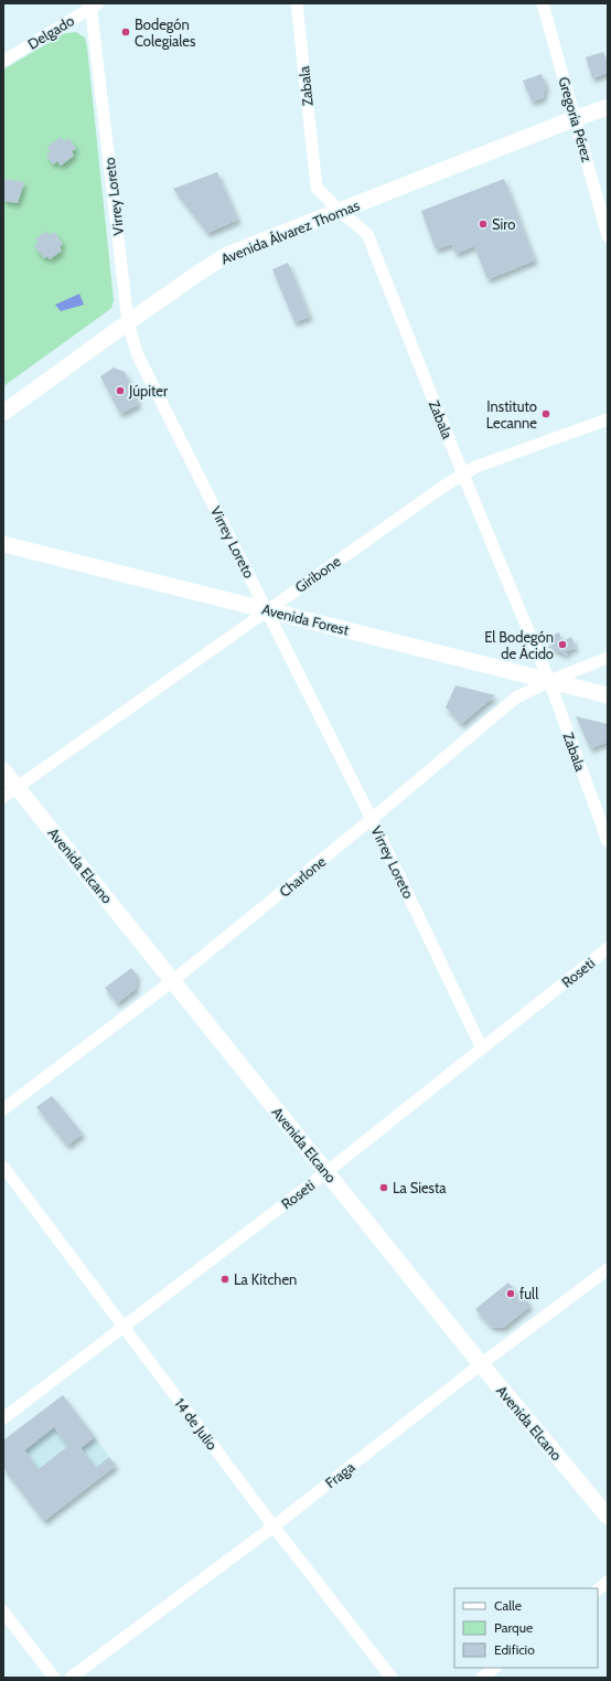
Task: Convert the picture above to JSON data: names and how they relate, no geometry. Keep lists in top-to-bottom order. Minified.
{"streets":{"main road":["Avenida Álvarez Thomas","Avenida Forest","Avenida Elcano"],"street":["Delgado","Zabala","Gregoria Pérez","Virrey Loreto","Giribone","Charlone","Roseti","14 de Julio","Fraga"]},"crossings":[["Delgado","Virrey Loreto"],["Zabala","Avenida Álvarez Thomas"],["Zabala","Giribone"],["Zabala","Avenida Forest"],["Zabala","Charlone"],["Gregoria Pérez","Avenida Álvarez Thomas"],["Virrey Loreto","Avenida Álvarez Thomas"],["Virrey Loreto","Giribone"],["Virrey Loreto","Avenida Forest"],["Virrey Loreto","Charlone"],["Virrey Loreto","Roseti"],["Giribone","Avenida Forest"],["Giribone","Avenida Elcano"],["Avenida Forest","Charlone"],["Avenida Elcano","Charlone"],["Avenida Elcano","Roseti"],["Avenida Elcano","Fraga"],["Roseti","14 de Julio"],["14 de Julio","Fraga"]],"places":["Bodegón Colegiales","Siro","Júpiter","Instituto Lecanne","El Bodegón de Ácido","La Siesta","La Kitchen","full"],"legend":["Calle","Parque","Edificio"]}
